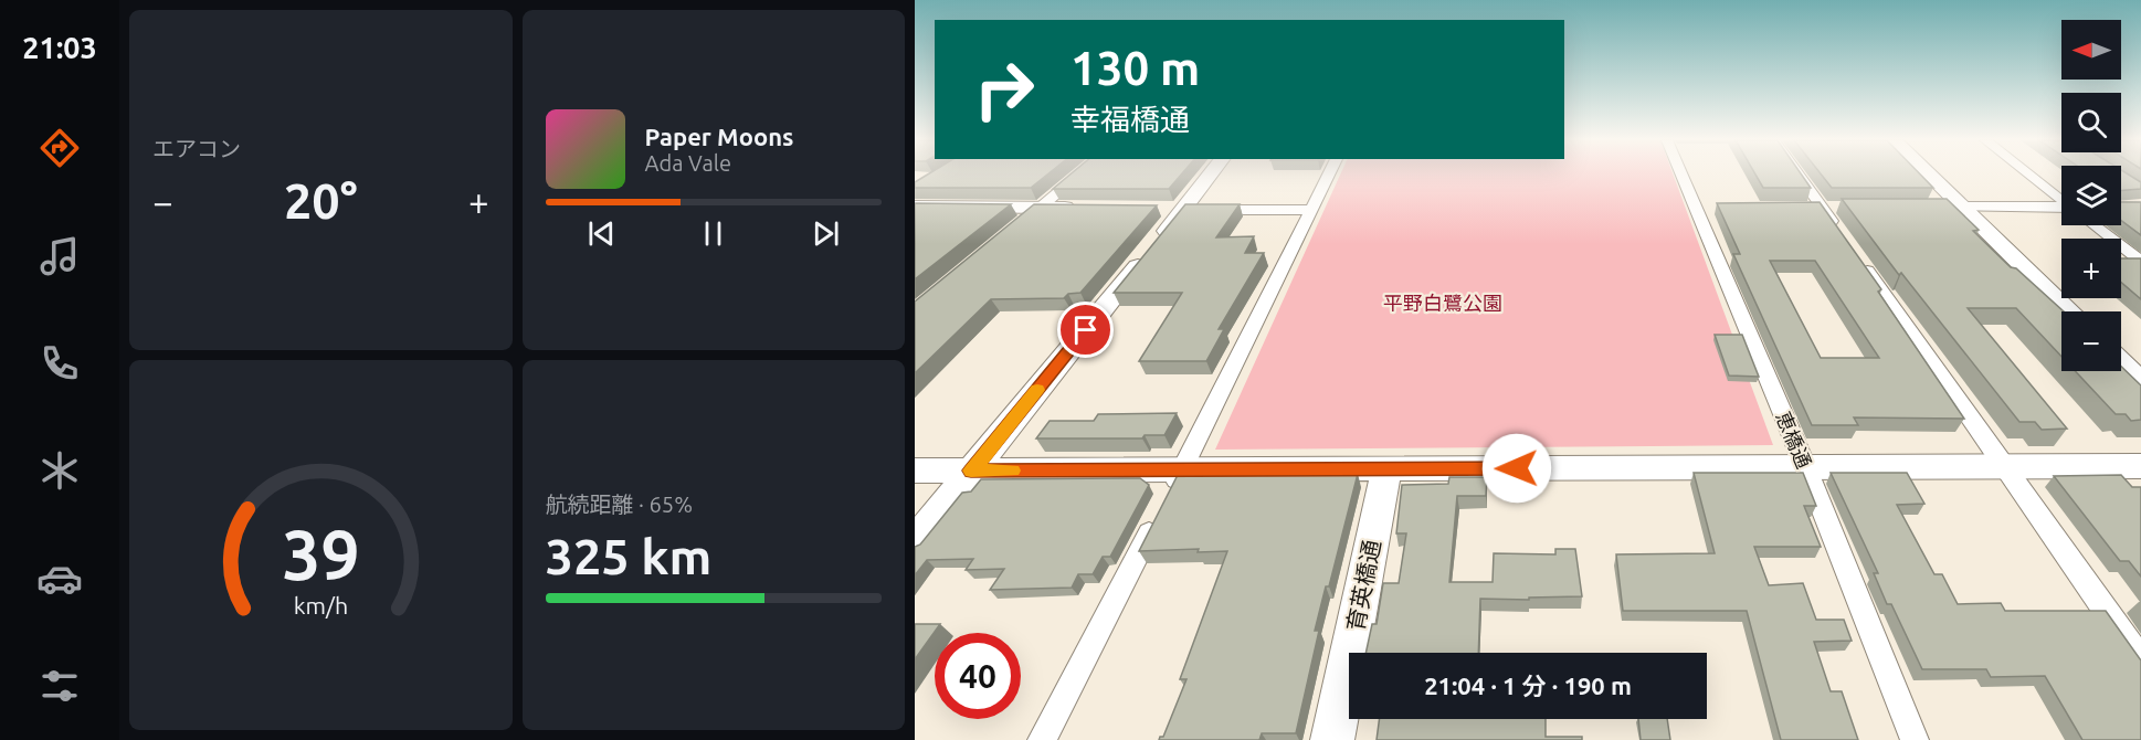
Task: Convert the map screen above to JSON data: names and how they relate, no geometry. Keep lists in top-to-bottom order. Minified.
{"streets":{"street":["恵橋通","育英橋通"]},"parks":["平野白鷺公園"],"north":"left","page":{"tabs":"21:03","tile":["エアコン",["航続距離 · 65%","325 km"]],"map_buttons":["+","−"],"turn":["130 m","幸福橋通"],"song":["Paper Moons","Ada Vale"],"heat":["−","20°","+"],"limit":"40","trip":"21:04 · 1 分 · 190 m","gauge":["39","km/h"]}}
